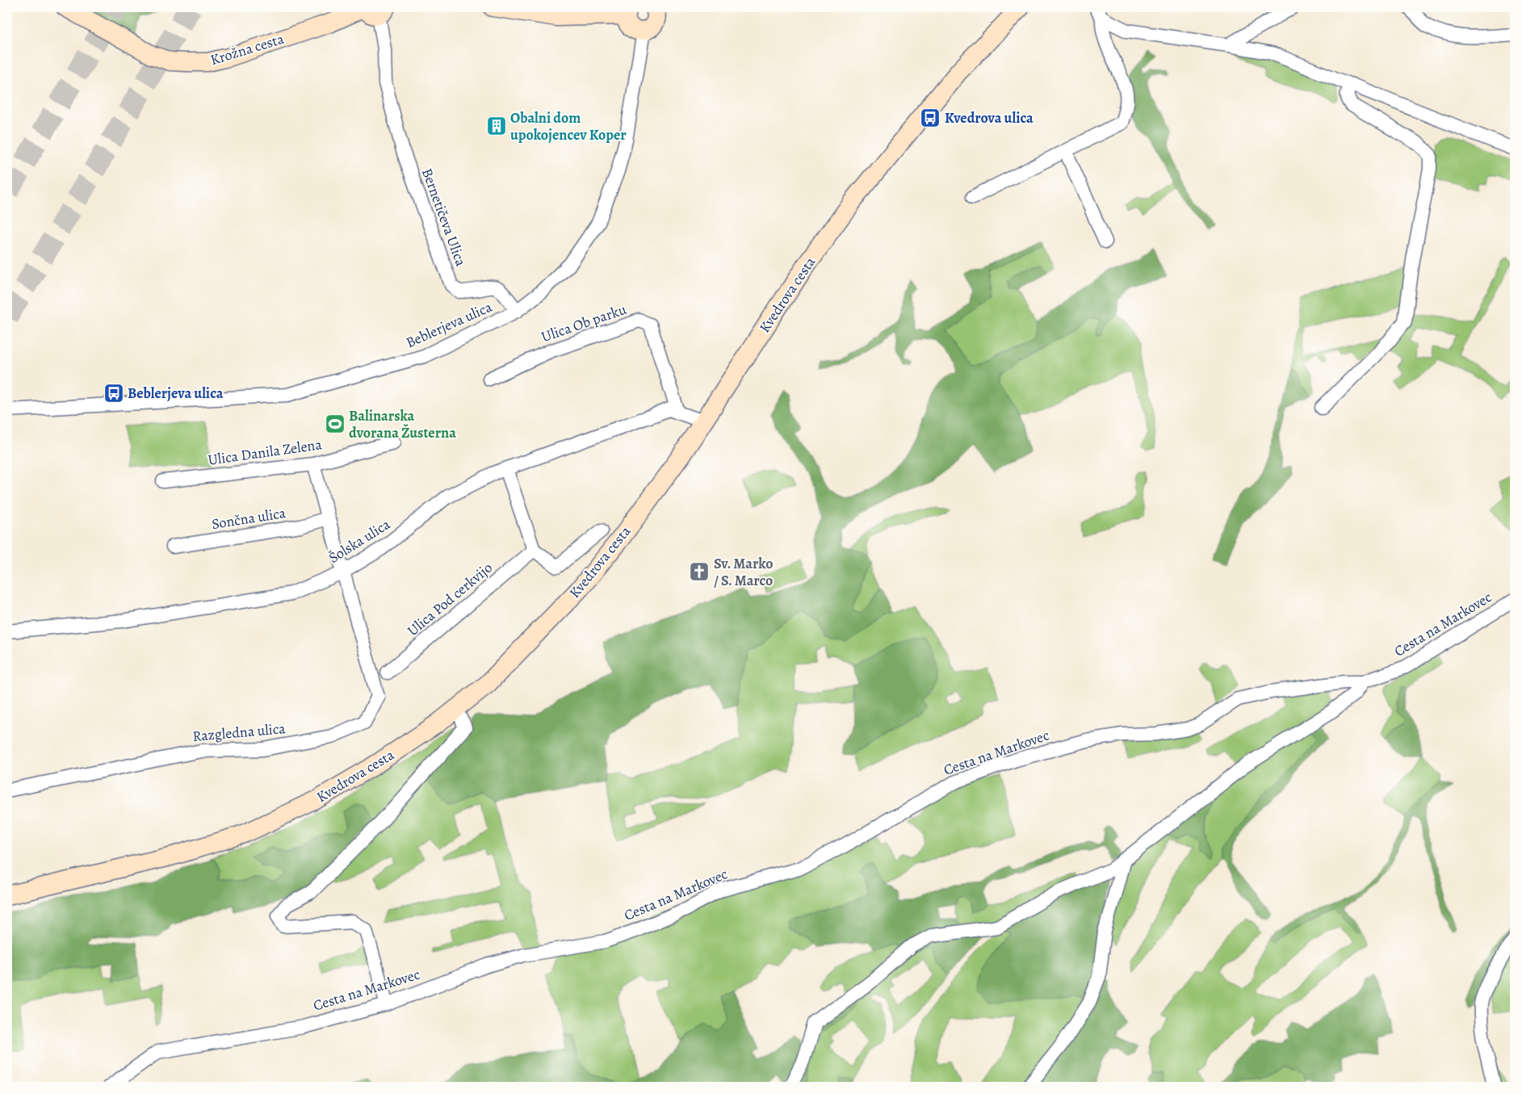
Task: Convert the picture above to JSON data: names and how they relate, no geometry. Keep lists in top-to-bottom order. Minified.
{"streets":{"street":["Krožna cesta","Bernetičeva Ulica","Kvedrova cesta","Ulica Ob parku","Beblerjeva ulica","Ulica Danila Zelena","Sončna ulica","Šolska ulica","Ulica Pod cerkvijo","Cesta na Markovec","Razgledna ulica"]},"crossings":[["Krožna cesta","Bernetičeva Ulica"],["Bernetičeva Ulica","Beblerjeva ulica"],["Kvedrova cesta","Šolska ulica"],["Ulica Ob parku","Šolska ulica"],["Ulica Danila Zelena","Razgledna ulica"],["Sončna ulica","Razgledna ulica"],["Šolska ulica","Razgledna ulica"]],"places":{"bus stop":["Kvedrova ulica","Beblerjeva ulica"],"building":["Obalni dom upokojencev Koper"],"sports":["Balinarska dvorana Žusterna"],"church":["Sv. Marko / S. Marco"]}}
